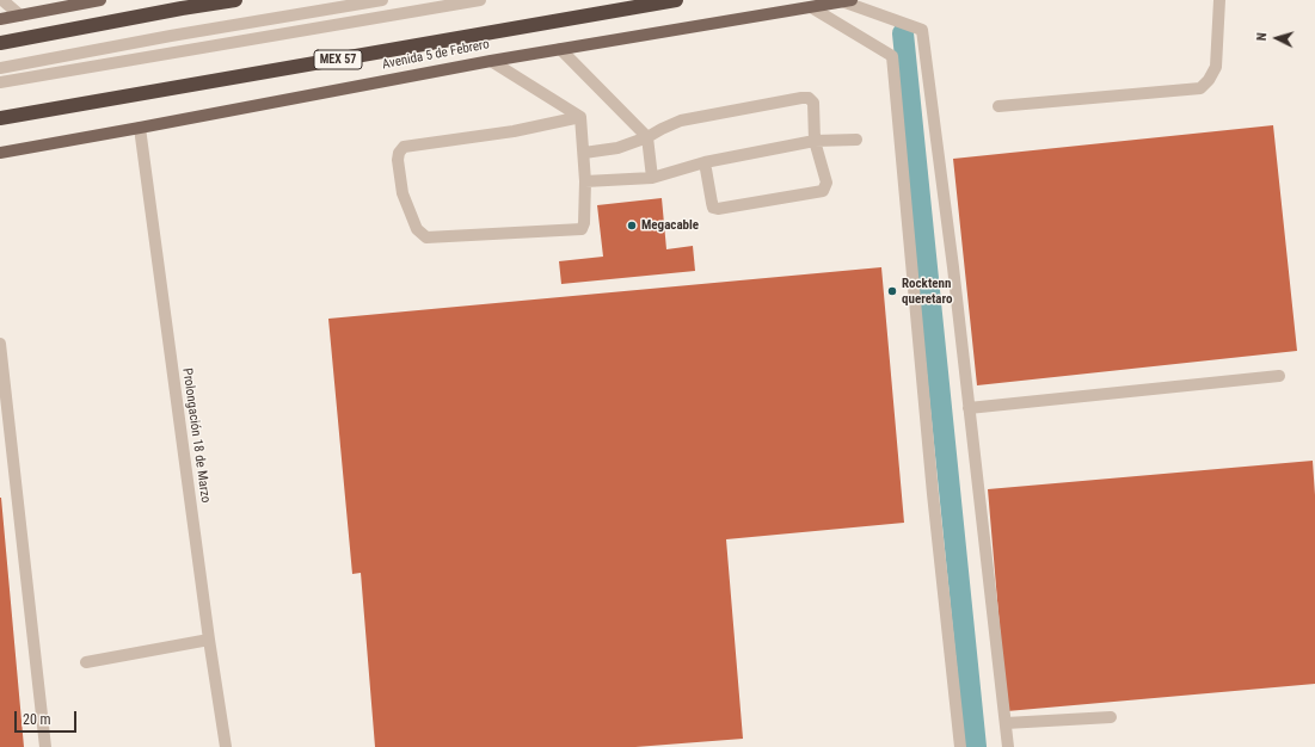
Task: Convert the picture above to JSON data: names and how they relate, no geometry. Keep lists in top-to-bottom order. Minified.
{"streets":{"highway":["Avenida 5 de Febrero","MEX 57"],"street":["Prolongación 18 de Marzo"]},"crossings":[["Avenida 5 de Febrero","Prolongación 18 de Marzo"]],"places":["Megacable","Rocktenn queretaro"],"scale_bar":"20 m","north":"left"}
